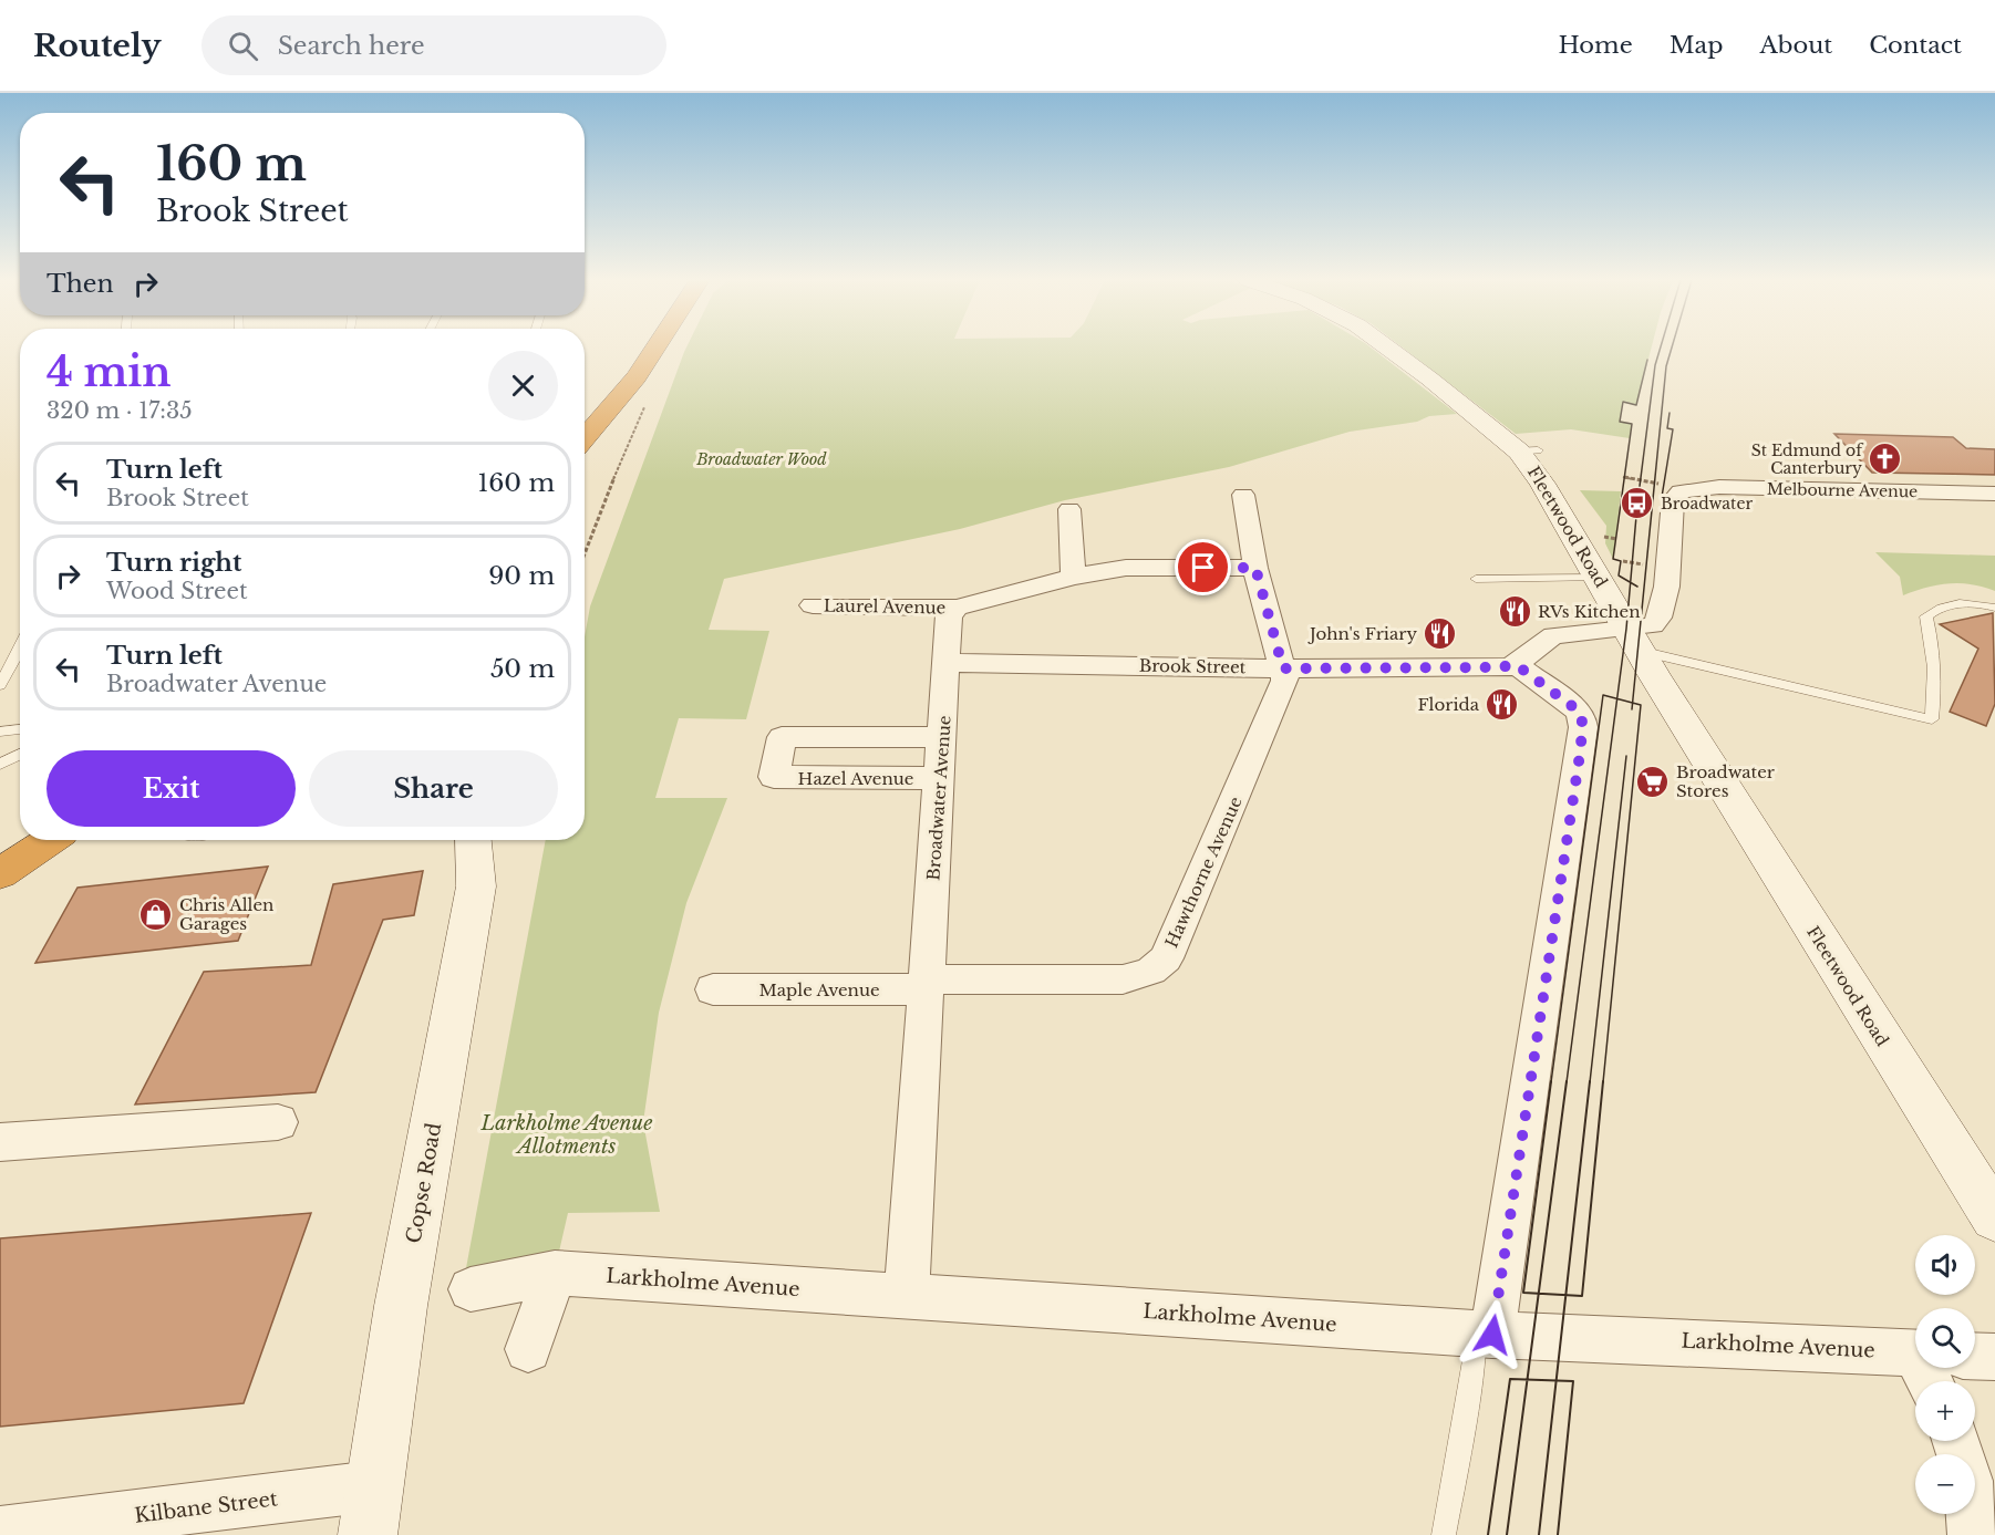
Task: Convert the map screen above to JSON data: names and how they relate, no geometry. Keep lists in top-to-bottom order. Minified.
{"streets":{"street":["Melbourne Avenue","Fleetwood Road","Laurel Avenue","Brook Street","Hazel Avenue","Broadwater Avenue","Hawthorne Avenue","Maple Avenue","Copse Road","Larkholme Avenue","Kilbane Street"]},"crossings":[["Laurel Avenue","Broadwater Avenue"],["Brook Street","Broadwater Avenue"],["Brook Street","Hawthorne Avenue"],["Hazel Avenue","Broadwater Avenue"],["Broadwater Avenue","Hawthorne Avenue"],["Broadwater Avenue","Maple Avenue"],["Broadwater Avenue","Larkholme Avenue"],["Hawthorne Avenue","Maple Avenue"],["Copse Road","Kilbane Street"]],"parks":["Broadwater Wood","Larkholme Avenue Allotments"],"places":{"church":["St Edmund of Canterbury"],"bus stop":["Broadwater"],"restaurant":["RVs Kitchen","John's Friary","Florida"],"supermarket":["Broadwater Stores"],"shop":["Chris Allen Garages"]},"page":{"header":"Routely","search":"Search here","nav":["Home","Map","About","Contact"],"turn":["160 m","Brook Street"],"then":"Then","heading":["4 min","320 m · 17:35"],"list":[{"name":"Turn left","note":"Brook Street","value":"160 m"},{"name":"Turn right","note":"Wood Street","value":"90 m"},{"name":"Turn left","note":"Broadwater Avenue","value":"50 m"}],"buttons":["Exit","Share"],"map_buttons":["+","−"]}}
